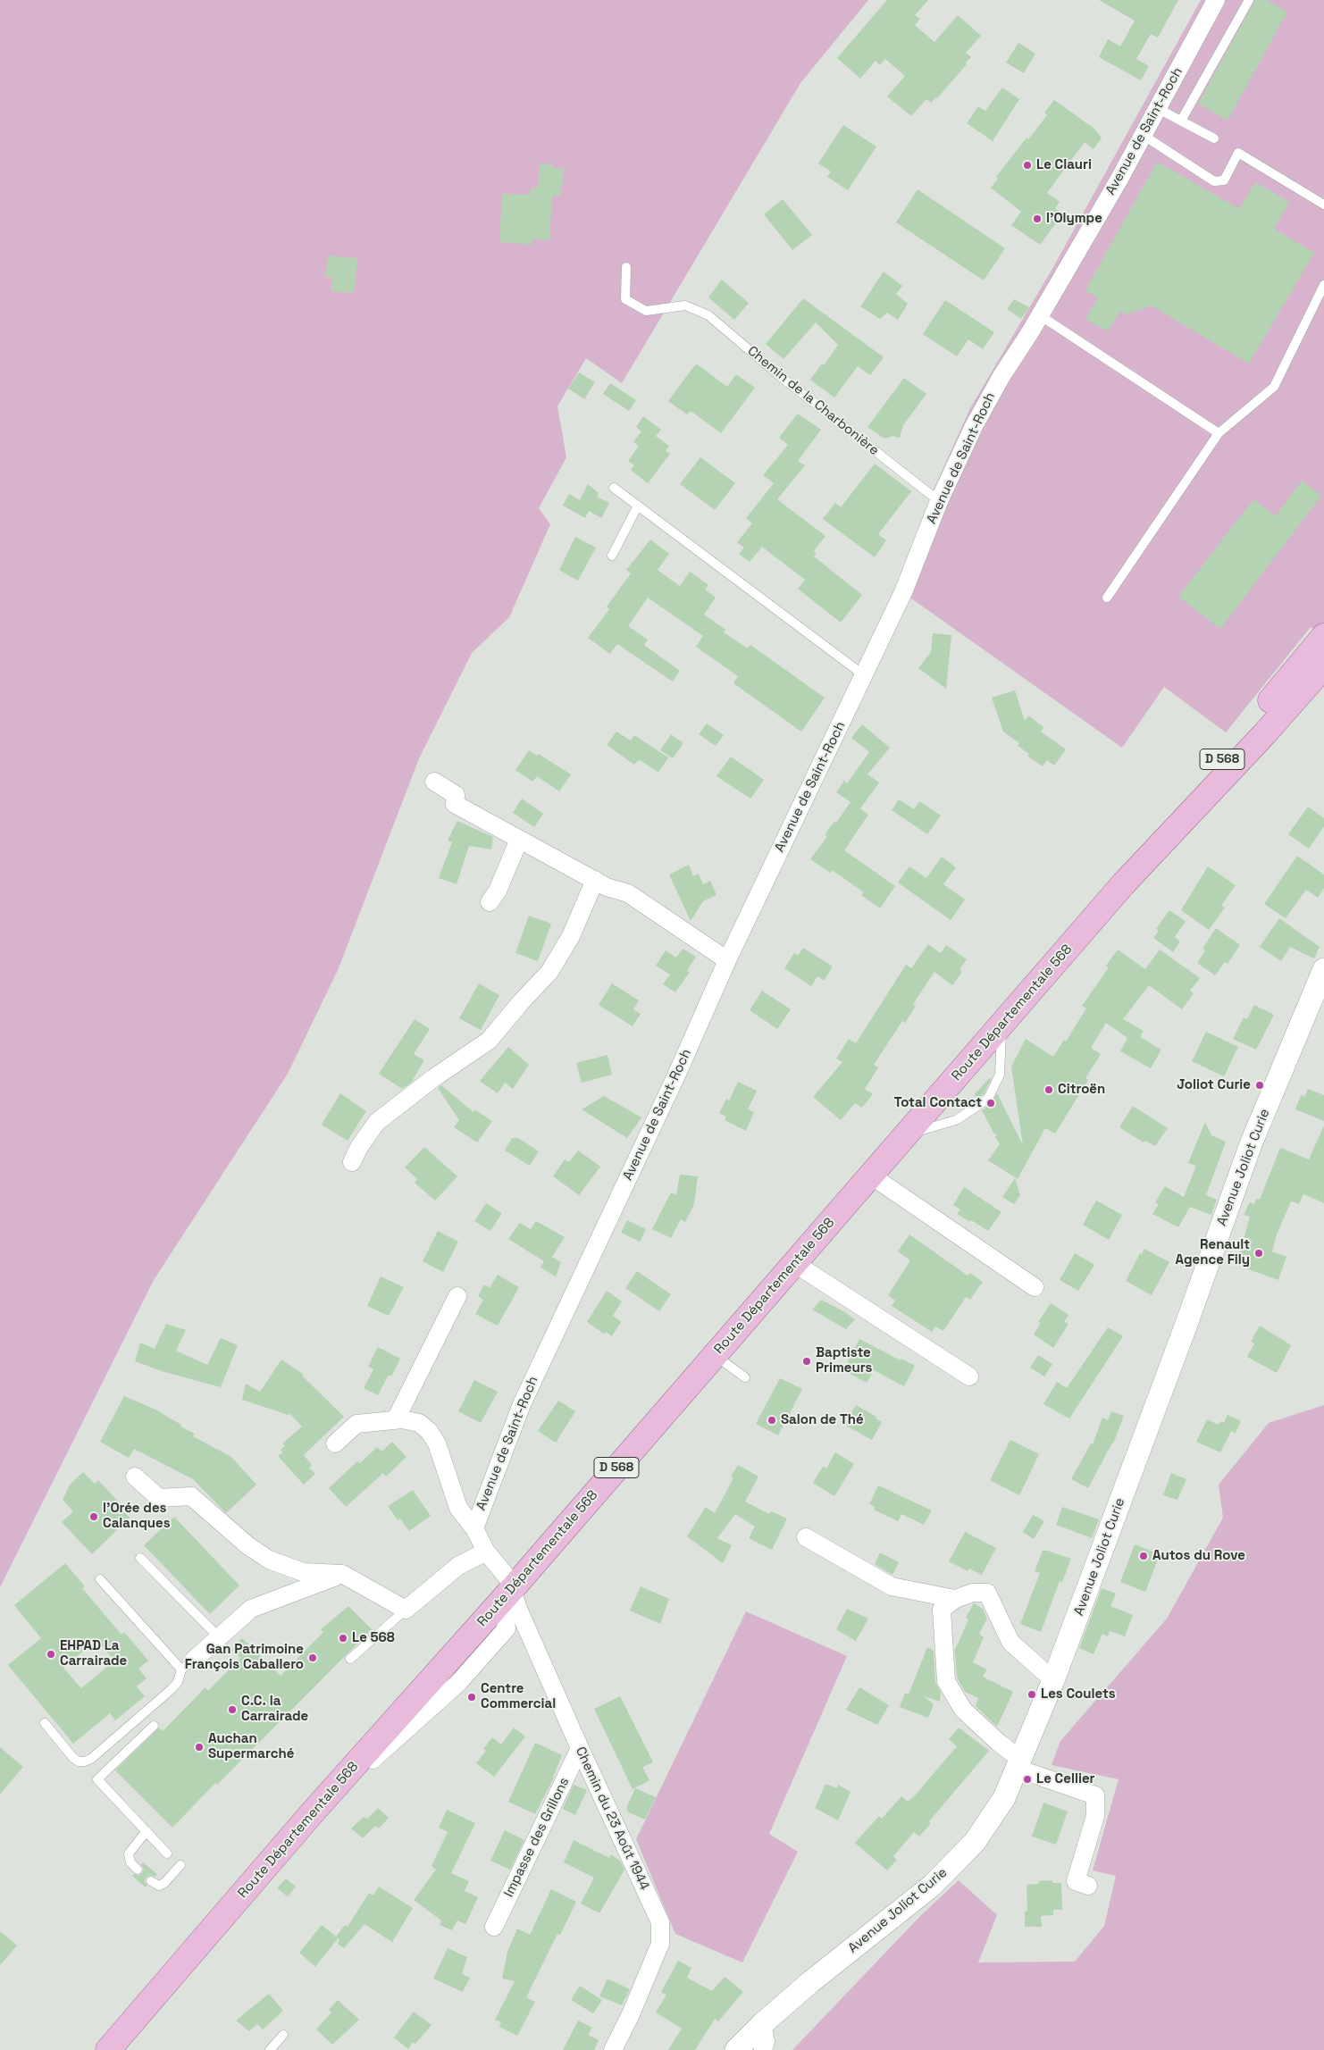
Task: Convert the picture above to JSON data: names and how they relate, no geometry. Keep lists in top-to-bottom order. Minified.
{"streets":{"main road":["D 568","Route Départementale 568"],"street":["Avenue de Saint-Roch","Avenue Joliot Curie","Chemin du 23 Août 1944","Impasse des Grillons"],"lane":["Chemin de la Charbonière"]},"crossings":[["Avenue de Saint-Roch","Chemin de la Charbonière"],["Avenue de Saint-Roch","Route Départementale 568"],["Avenue de Saint-Roch","Chemin du 23 Août 1944"],["Route Départementale 568","Chemin du 23 Août 1944"],["Chemin du 23 Août 1944","Impasse des Grillons"]],"places":["Le Clauri","l'Olympe","Joliot Curie","Citroën","Total Contact","Renault Agence Fily","Baptiste Primeurs","Salon de Thé","l'Orée des Calanques","Autos du Rove","Le 568","EHPAD La Carrairade","Gan Patrimoine François Caballero","Les Coulets","Centre Commercial","C.C. la Carrairade","Auchan Supermarché","Le Cellier"]}
